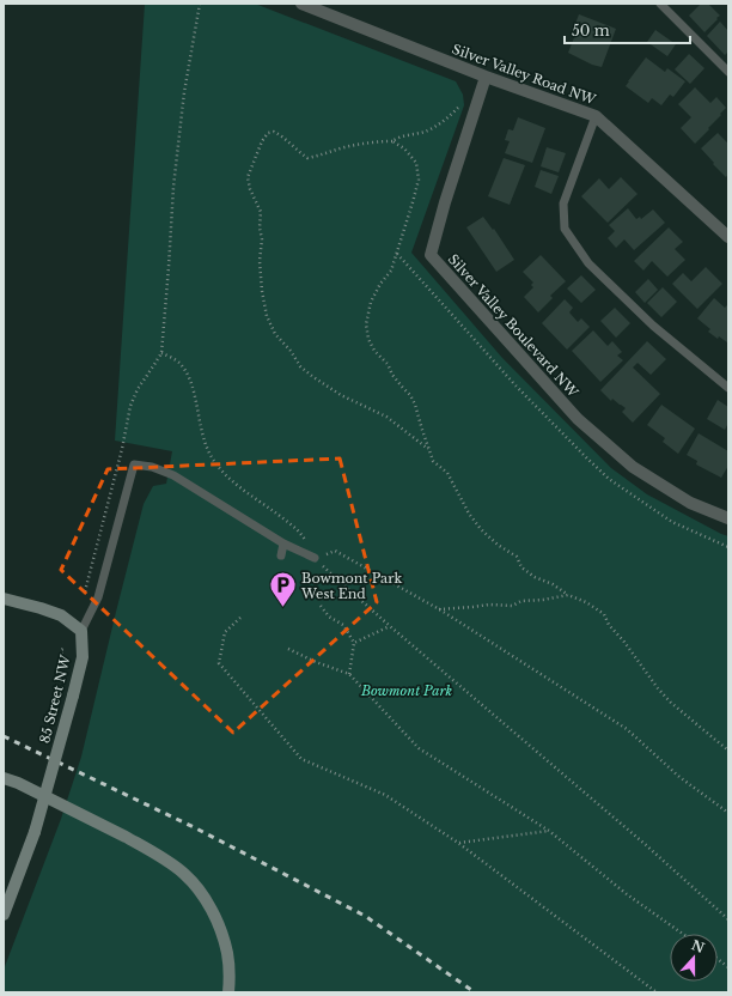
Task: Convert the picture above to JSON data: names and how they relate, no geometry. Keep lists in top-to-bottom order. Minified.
{"streets":{"street":["Silver Valley Road NW","Silver Valley Boulevard NW","85 Street NW"]},"crossings":[["Silver Valley Road NW","Silver Valley Boulevard NW"]],"parks":["Bowmont Park"],"places":{"parking":["Bowmont Park West End"]},"scale_bar":"50 m","north":"top"}
